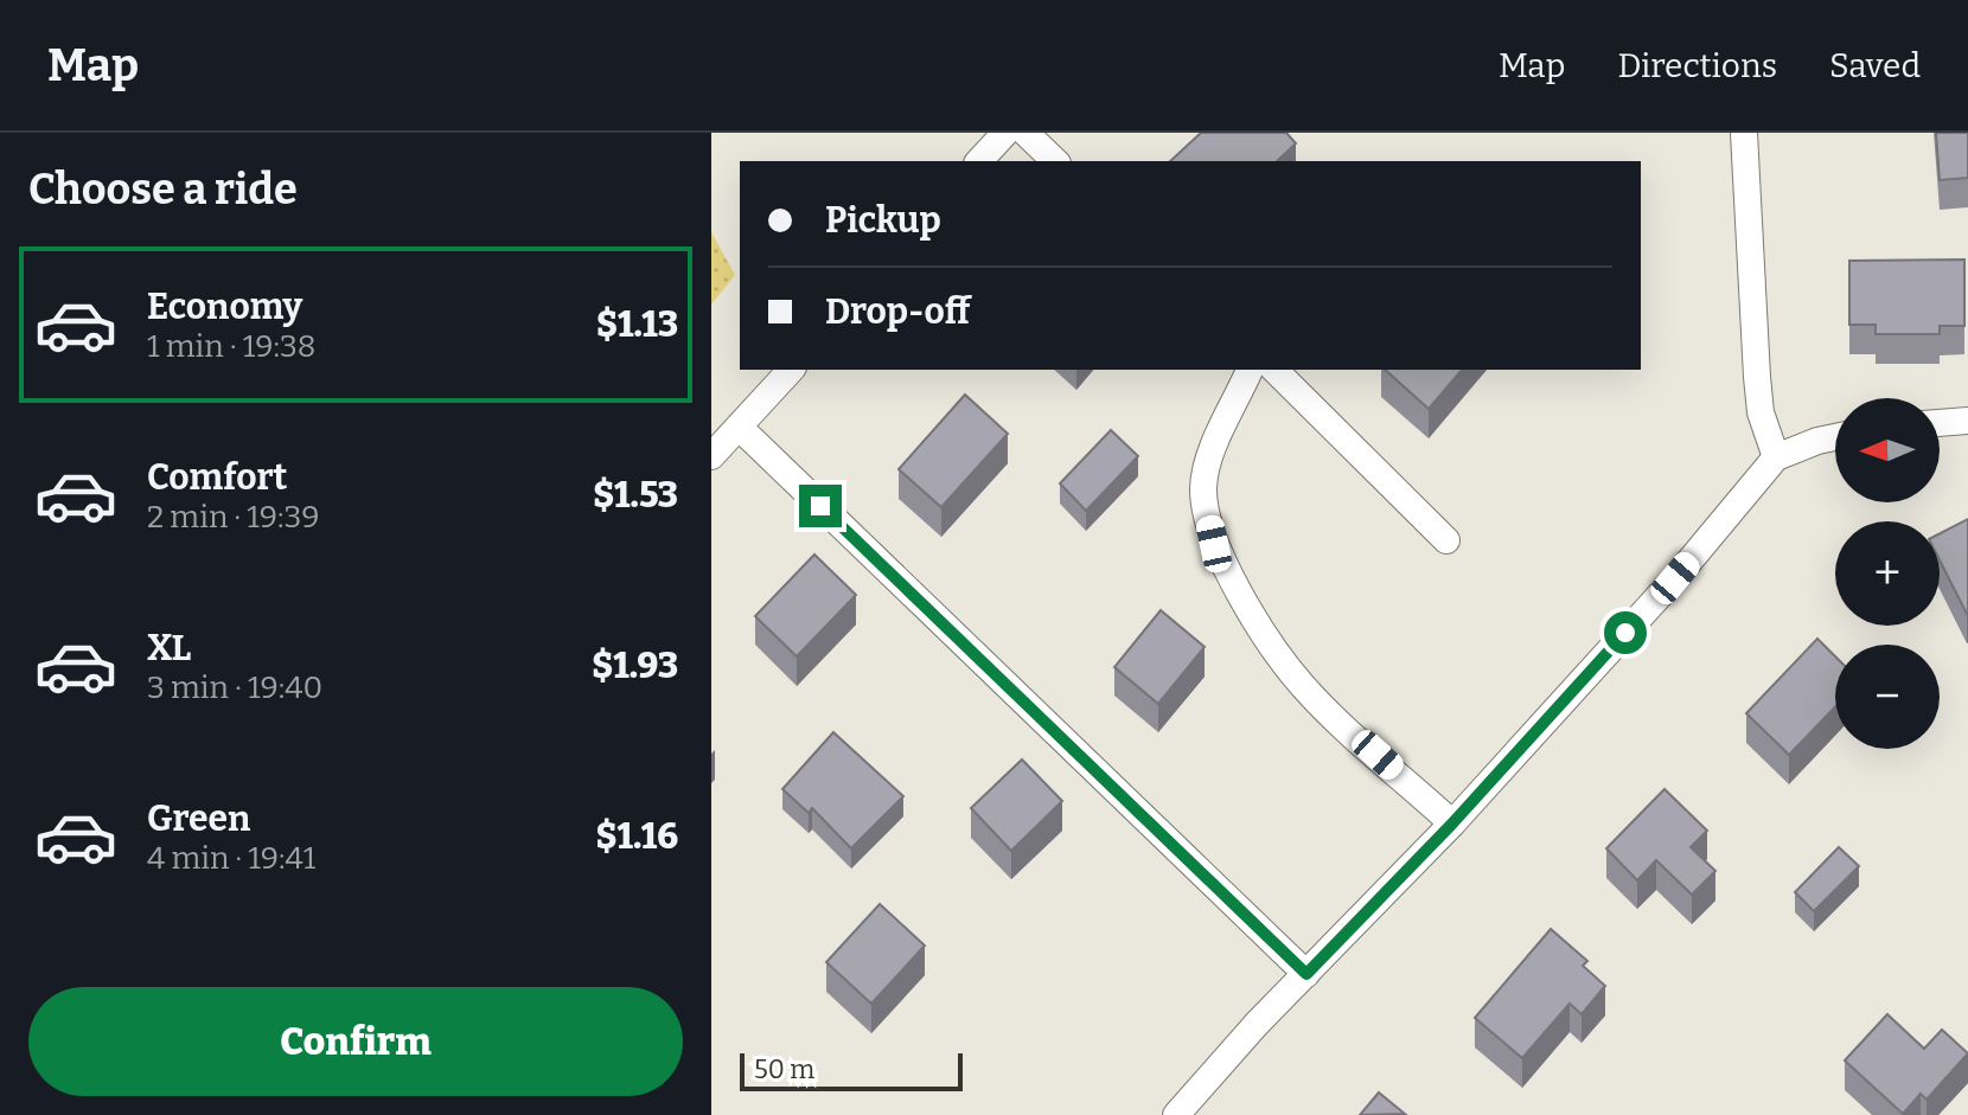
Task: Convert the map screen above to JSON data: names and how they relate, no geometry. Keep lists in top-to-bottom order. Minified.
{"scale_bar":"50 m","north":"left","page":{"header":"Map","nav":["Map","Directions","Saved"],"heading":"Choose a ride","banner":["Pickup","Drop-off"],"list":[{"name":"Economy","note":"1 min · 19:38","value":"$1.13"},{"name":"Comfort","note":"2 min · 19:39","value":"$1.53"},{"name":"XL","note":"3 min · 19:40","value":"$1.93"},{"name":"Green","note":"4 min · 19:41","value":"$1.16"}],"map_buttons":["+","−"],"buttons":"Confirm","scale":"50 m"}}
